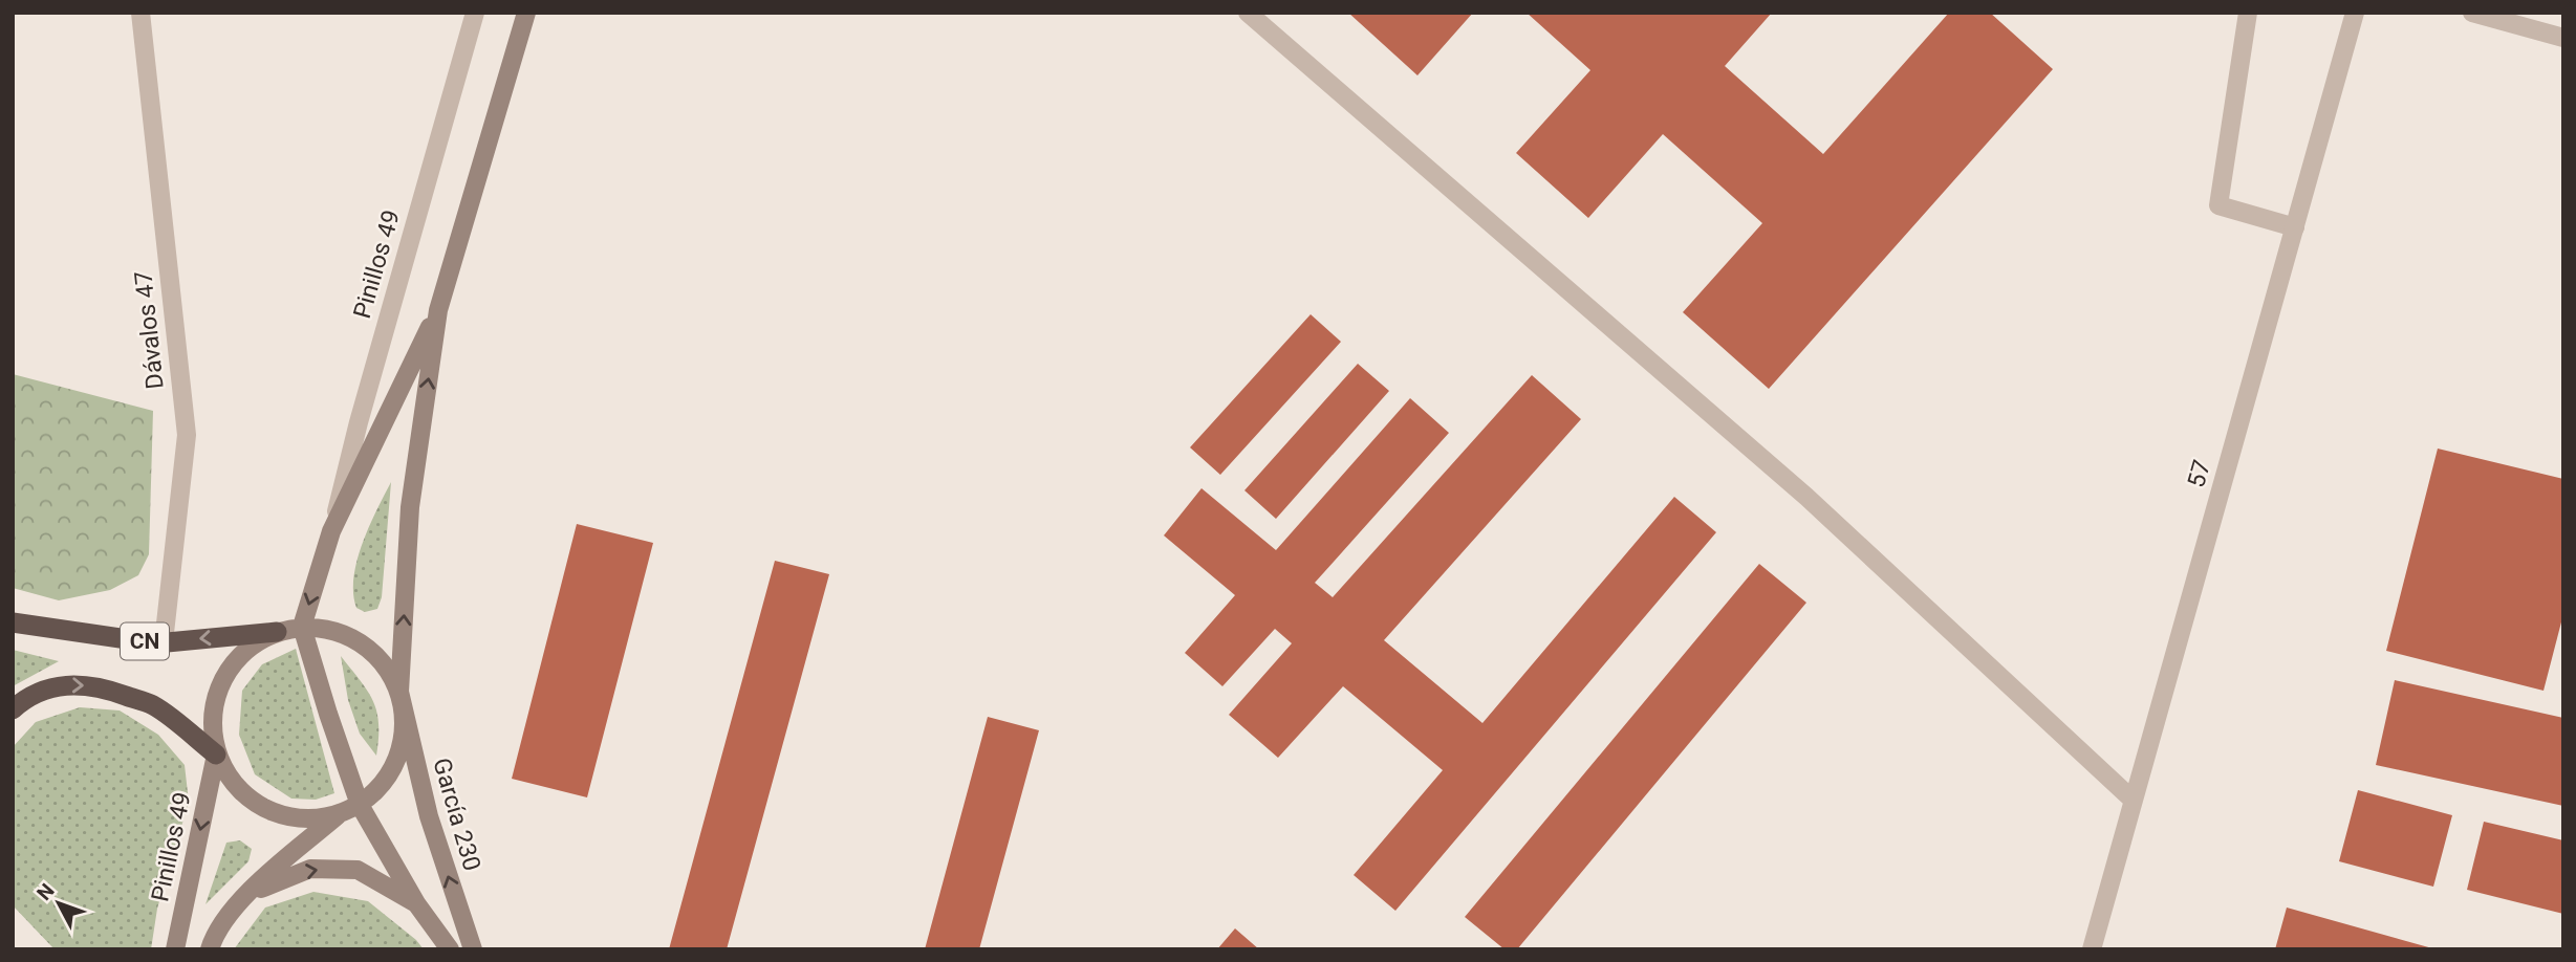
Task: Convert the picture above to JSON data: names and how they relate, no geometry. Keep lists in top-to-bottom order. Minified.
{"streets":{"highway":["CN"],"main road":["Pinillos 49","García 230"],"street":["Dávalos 47","57"]},"crossings":[["Pinillos 49","García 230"],["Dávalos 47","CN"]],"north":"top left"}
